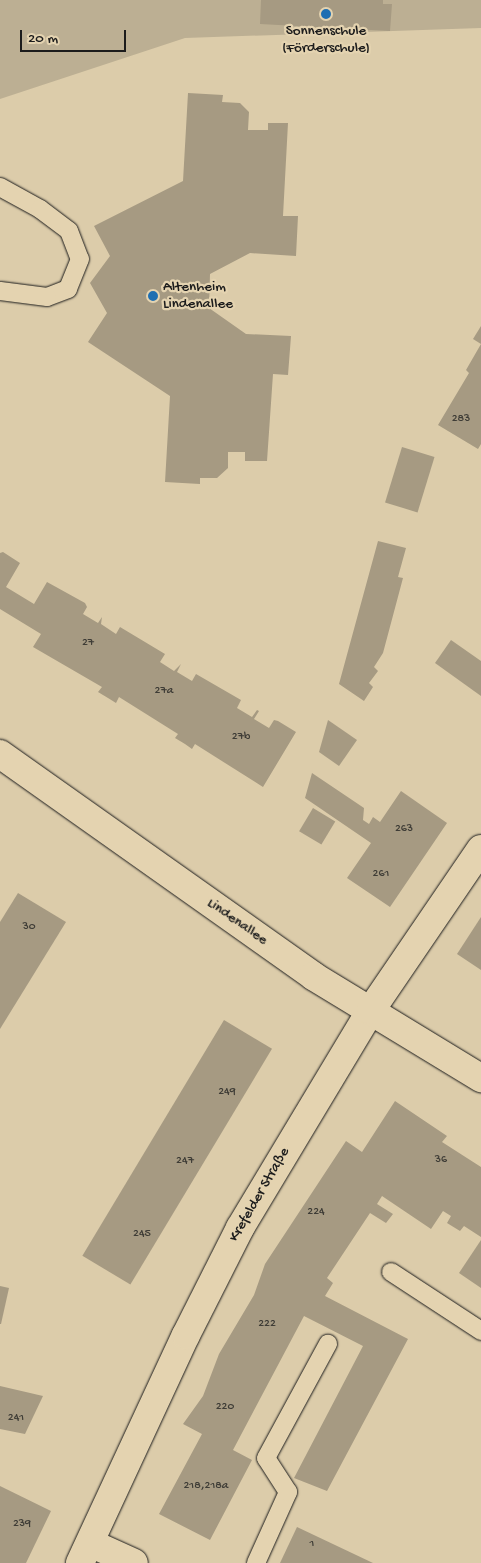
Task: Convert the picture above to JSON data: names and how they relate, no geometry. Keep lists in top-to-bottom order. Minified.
{"streets":{"street":["Lindenallee","Krefelder Straße"]},"crossings":[["Lindenallee","Krefelder Straße"]],"places":["Sonnenschule (Förderschule)","Altenheim Lindenallee"],"house_numbers":["283","27","27a","27b","263","261","30","249","36","247","224","245","222","220","241","218,218a","239","1"],"scale_bar":"20 m"}
